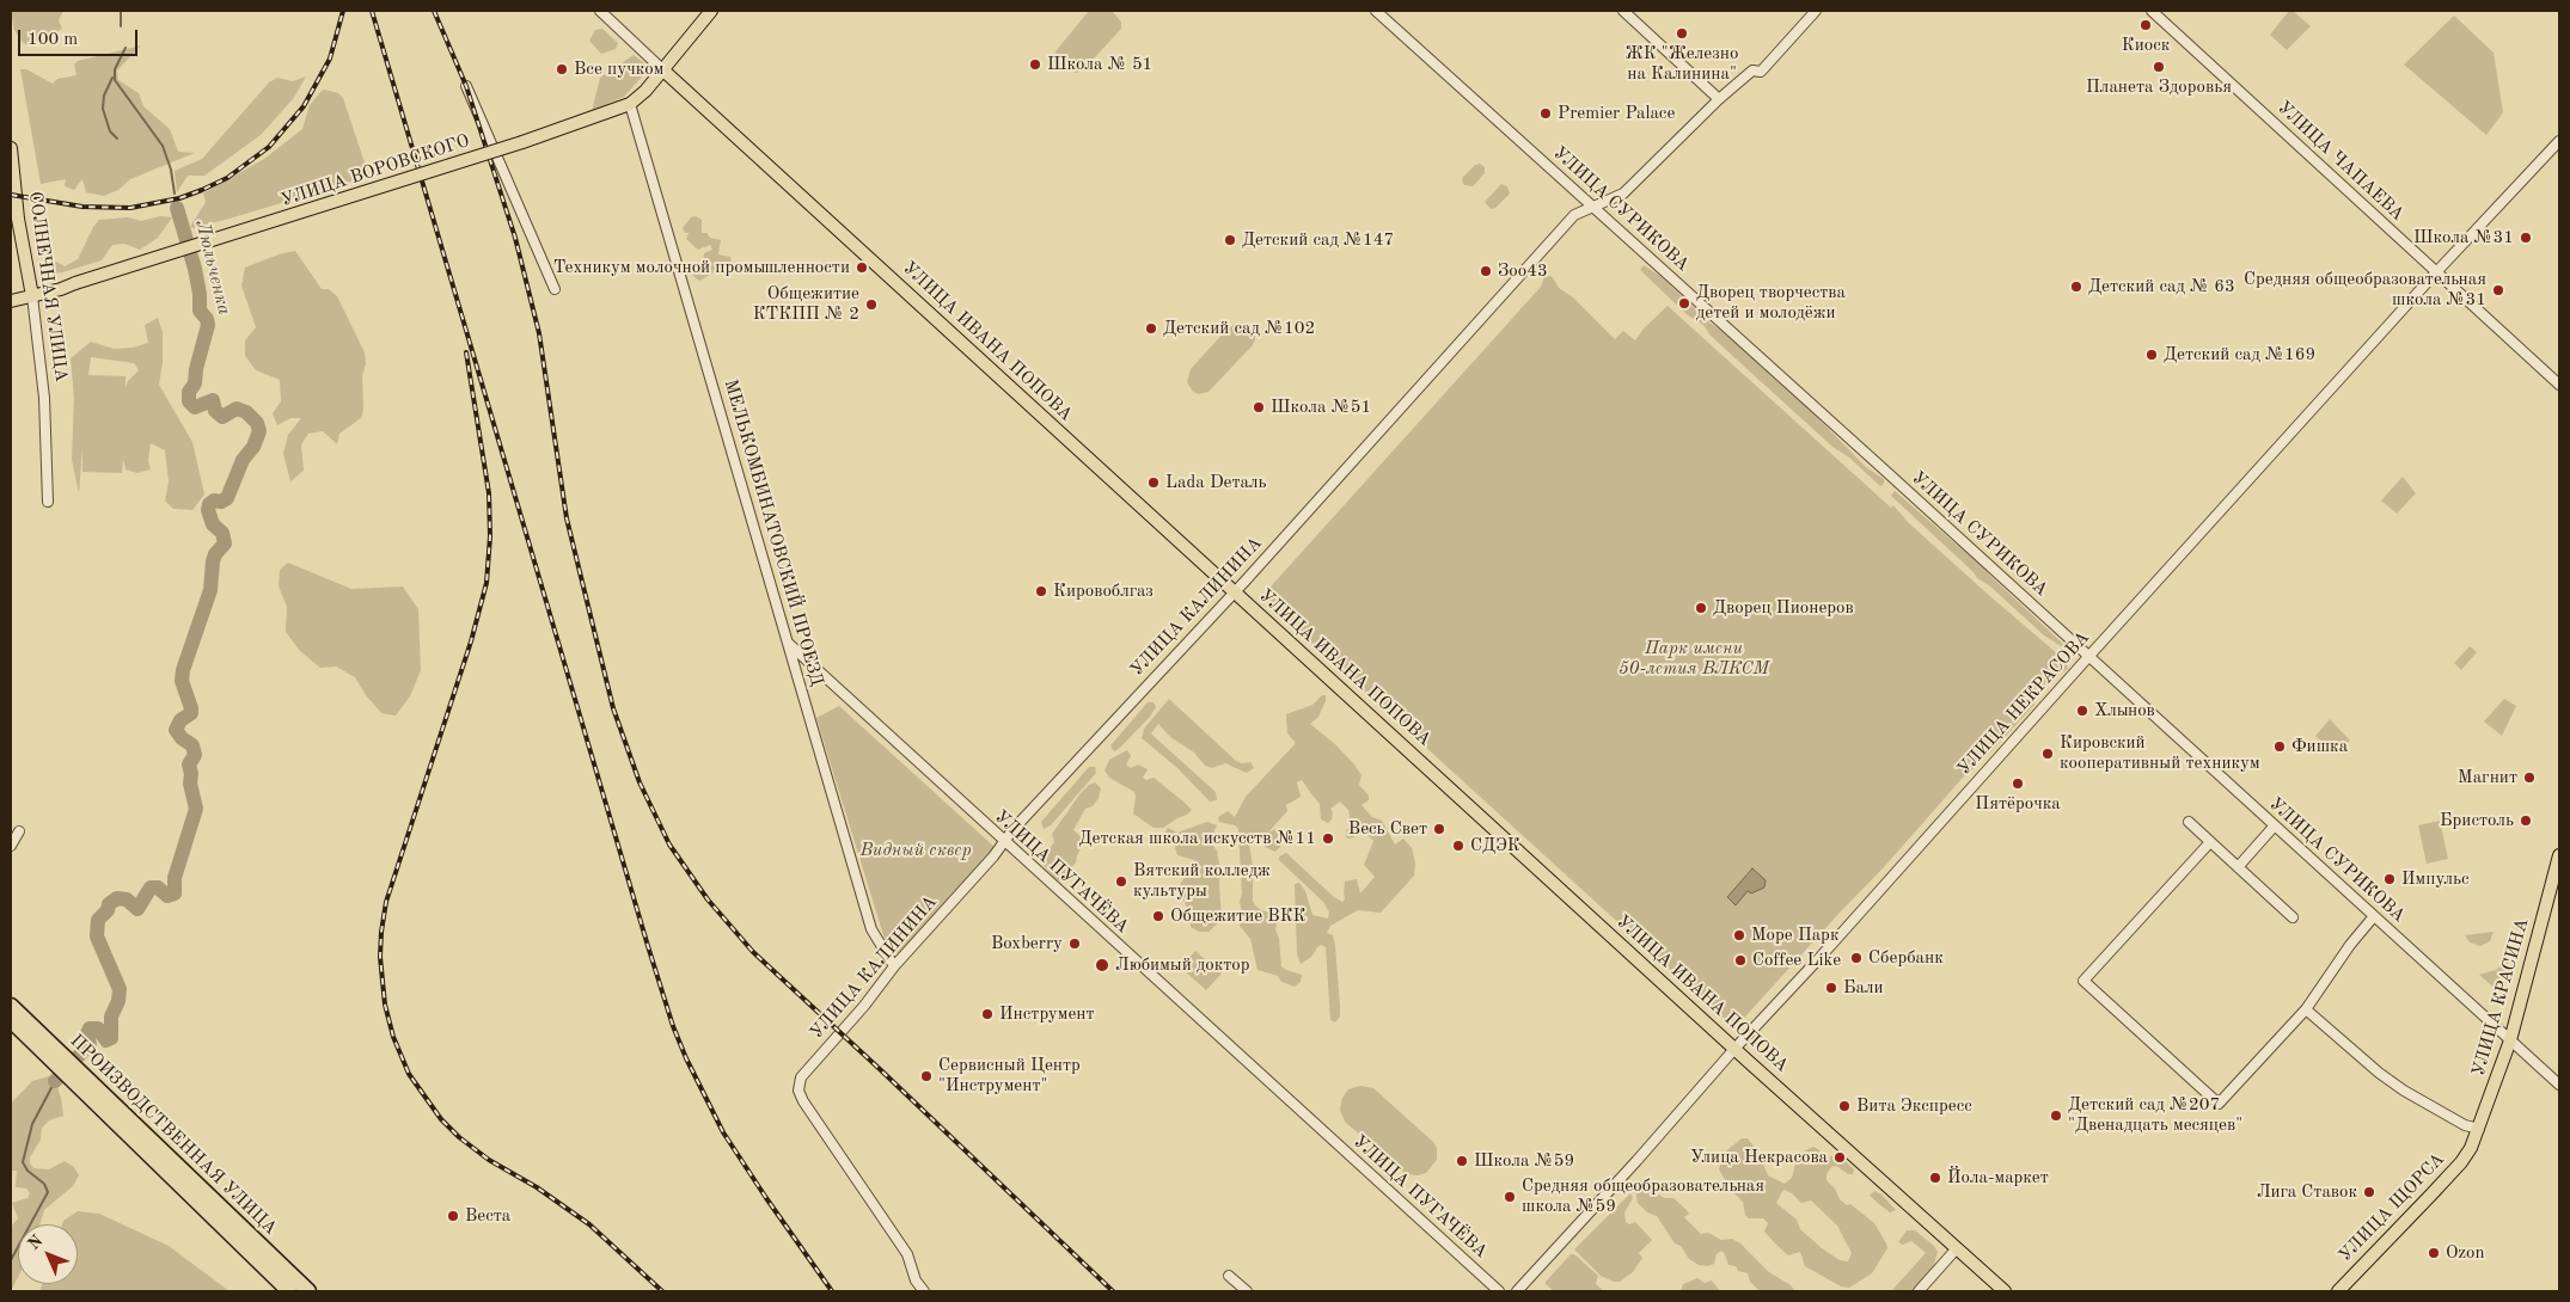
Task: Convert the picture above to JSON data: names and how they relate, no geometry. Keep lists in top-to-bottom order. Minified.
{"streets":{"highway":["ПРОИЗВОДСТВЕННАЯ УЛИЦА"],"main road":["УЛИЦА ВОРОВСКОГО","СОЛНЕЧНАЯ УЛИЦА","УЛИЦА ИВАНА ПОПОВА","УЛИЦА КРАСИНА","УЛИЦА ЩОРСА"],"street":["УЛИЦА ЧАПАЕВА","УЛИЦА СУРИКОВА","МЕЛЬКОМБИНАТОВСКИЙ ПРОЕЗД","УЛИЦА КАЛИНИНА","УЛИЦА НЕКРАСОВА","УЛИЦА ПУГАЧЁВА"]},"crossings":[["УЛИЦА ЧАПАЕВА","УЛИЦА НЕКРАСОВА"],["УЛИЦА ВОРОВСКОГО","СОЛНЕЧНАЯ УЛИЦА"],["УЛИЦА ВОРОВСКОГО","УЛИЦА ИВАНА ПОПОВА"],["УЛИЦА ВОРОВСКОГО","МЕЛЬКОМБИНАТОВСКИЙ ПРОЕЗД"],["УЛИЦА СУРИКОВА","УЛИЦА КАЛИНИНА"],["УЛИЦА СУРИКОВА","УЛИЦА НЕКРАСОВА"],["УЛИЦА СУРИКОВА","УЛИЦА КРАСИНА"],["УЛИЦА ИВАНА ПОПОВА","УЛИЦА КАЛИНИНА"],["УЛИЦА ИВАНА ПОПОВА","УЛИЦА НЕКРАСОВА"],["МЕЛЬКОМБИНАТОВСКИЙ ПРОЕЗД","УЛИЦА КАЛИНИНА"],["МЕЛЬКОМБИНАТОВСКИЙ ПРОЕЗД","УЛИЦА ПУГАЧЁВА"],["УЛИЦА КАЛИНИНА","УЛИЦА ПУГАЧЁВА"],["УЛИЦА КРАСИНА","УЛИЦА ЩОРСА"]],"water":["Люльченка"],"parks":["Парк имени 50-летия ВЛКСМ","Видный сквер"],"places":["Киоск","ЖК \"Железно на Калинина\"","Школа № 51","Планета Здоровья","Все пучком","Premier Palace","Школа №31","Детский сад №147","Техникум молочной промышленности","Зоо43","Детский сад № 63","Средняя общеобразовательная школа №31","Дворец творчества детей и молодёжи","Общежитие КТКПП № 2","Детский сад №102","Детский сад №169","Школа №51","Lada Dеталь","Кировоблгаз","Дворец Пионеров","Хлынов","Фишка","Кировский кооперативный техникум","Магнит","Пятёрочка","Бристоль","Весь Свет","Детская школа искусств №11","СДЭК","Импульс","Вятский колледж культуры","Общежитие ВКК","Море Парк","Boxberry","Сбербанк","Coffee Like","Любимый доктор","Бали","Инструмент","Сервисный Центр \"Инструмент\"","Вита Экспресс","Детский сад №207 \"Двенадцать месяцев\"","Улица Некрасова","Школа №59","Йола-маркет","Лига Ставок","Средняя общеобразовательная школа №59","Веста","Ozon"],"scale_bar":"100 m","north":"top left"}
